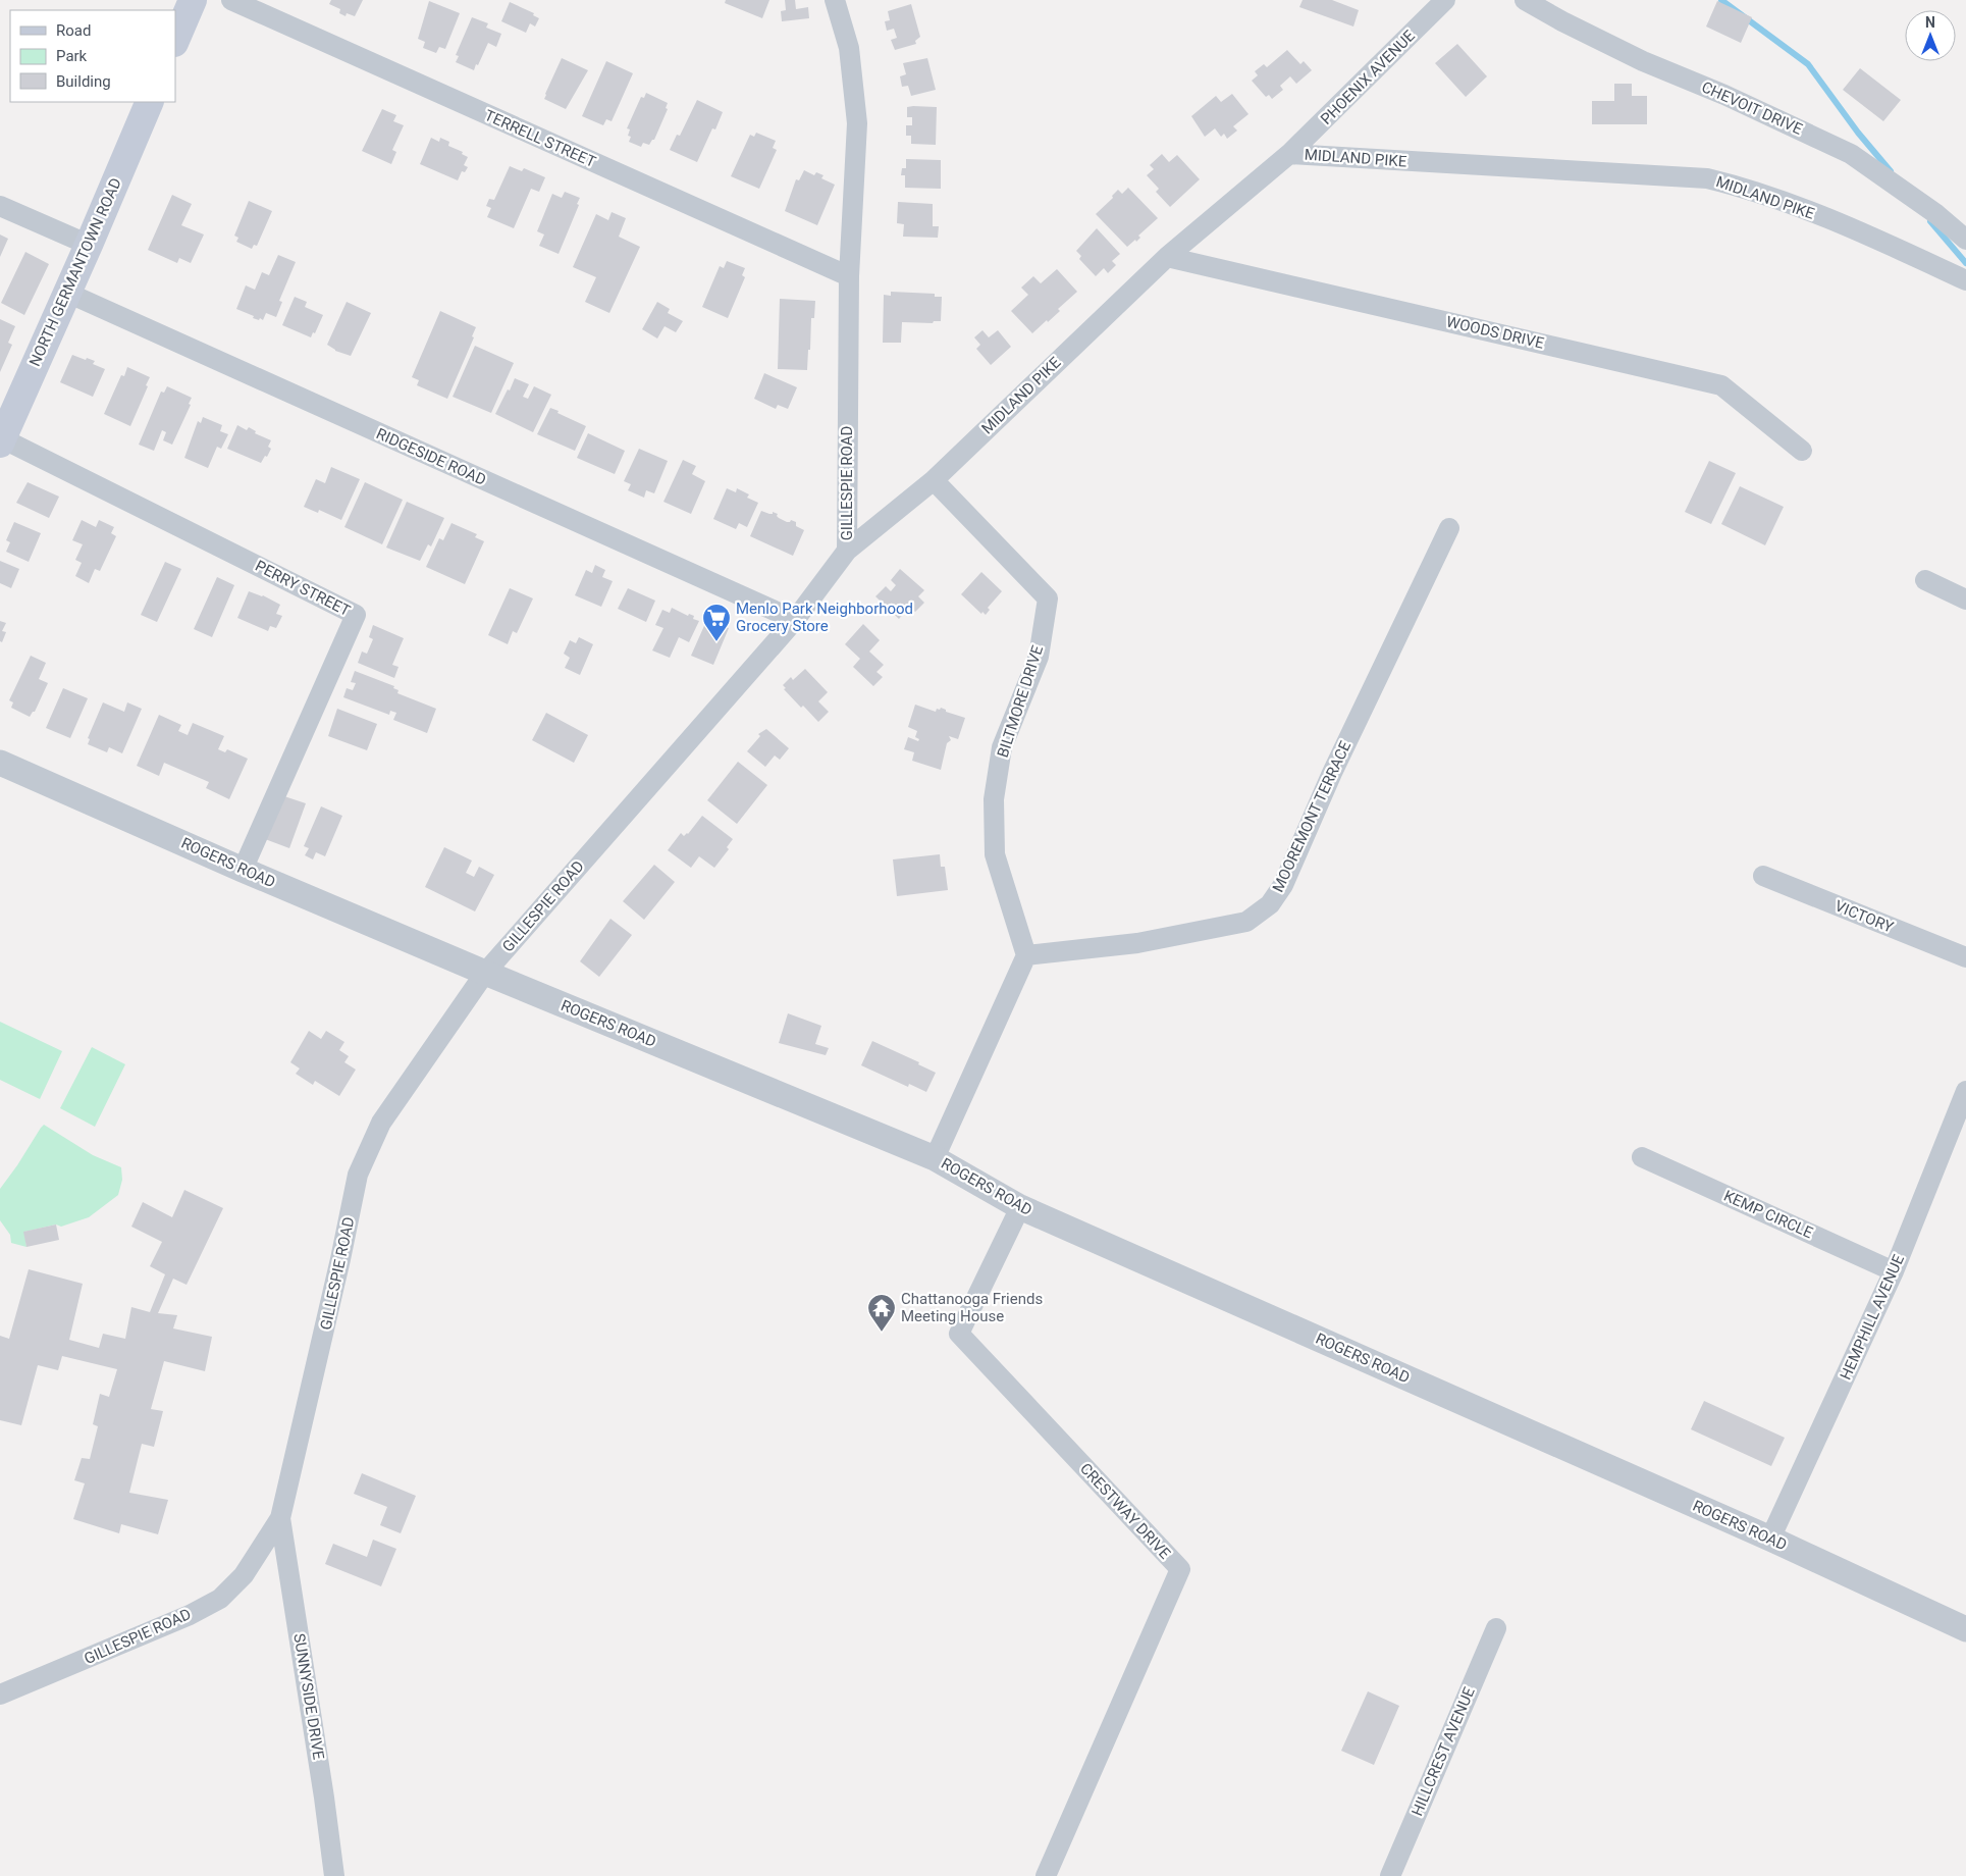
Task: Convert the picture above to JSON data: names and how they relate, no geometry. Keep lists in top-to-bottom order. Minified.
{"streets":{"main road":["NORTH GERMANTOWN ROAD"],"street":["PHOENIX AVENUE","CHEVOIT DRIVE","TERRELL STREET","MIDLAND PIKE","WOODS DRIVE","RIDGESIDE ROAD","GILLESPIE ROAD","PERRY STREET","BILTMORE DRIVE","MOOREMONT TERRACE","ROGERS ROAD","VICTORY","KEMP CIRCLE","HEMPHILL AVENUE","CRESTWAY DRIVE","SUNNYSIDE DRIVE","HILLCREST AVENUE"]},"crossings":[["PHOENIX AVENUE","MIDLAND PIKE"],["TERRELL STREET","GILLESPIE ROAD"],["MIDLAND PIKE","WOODS DRIVE"],["MIDLAND PIKE","GILLESPIE ROAD"],["MIDLAND PIKE","BILTMORE DRIVE"],["NORTH GERMANTOWN ROAD","RIDGESIDE ROAD"],["NORTH GERMANTOWN ROAD","PERRY STREET"],["RIDGESIDE ROAD","GILLESPIE ROAD"],["GILLESPIE ROAD","ROGERS ROAD"],["GILLESPIE ROAD","SUNNYSIDE DRIVE"],["PERRY STREET","ROGERS ROAD"],["BILTMORE DRIVE","MOOREMONT TERRACE"],["ROGERS ROAD","HEMPHILL AVENUE"],["ROGERS ROAD","CRESTWAY DRIVE"],["KEMP CIRCLE","HEMPHILL AVENUE"]],"places":{"supermarket":["Menlo Park Neighborhood Grocery Store"],"temple":["Chattanooga Friends Meeting House"]},"legend":["Road","Park","Building"],"north":"top"}
